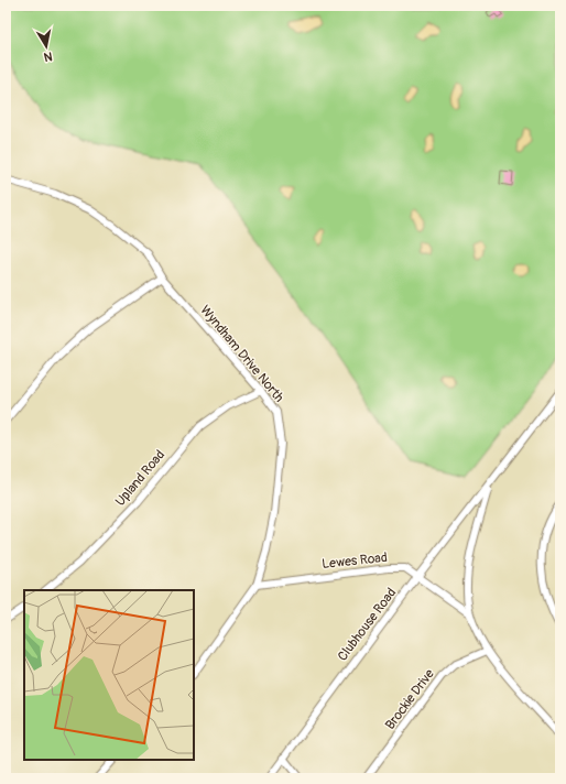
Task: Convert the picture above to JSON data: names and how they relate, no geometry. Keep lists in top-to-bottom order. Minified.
{"streets":{"street":["Wyndham Drive North","Upland Road","Lewes Road","Clubhouse Road","Brockie Drive"]},"crossings":[["Wyndham Drive North","Upland Road"],["Wyndham Drive North","Lewes Road"],["Lewes Road","Clubhouse Road"]],"north":"bottom"}
